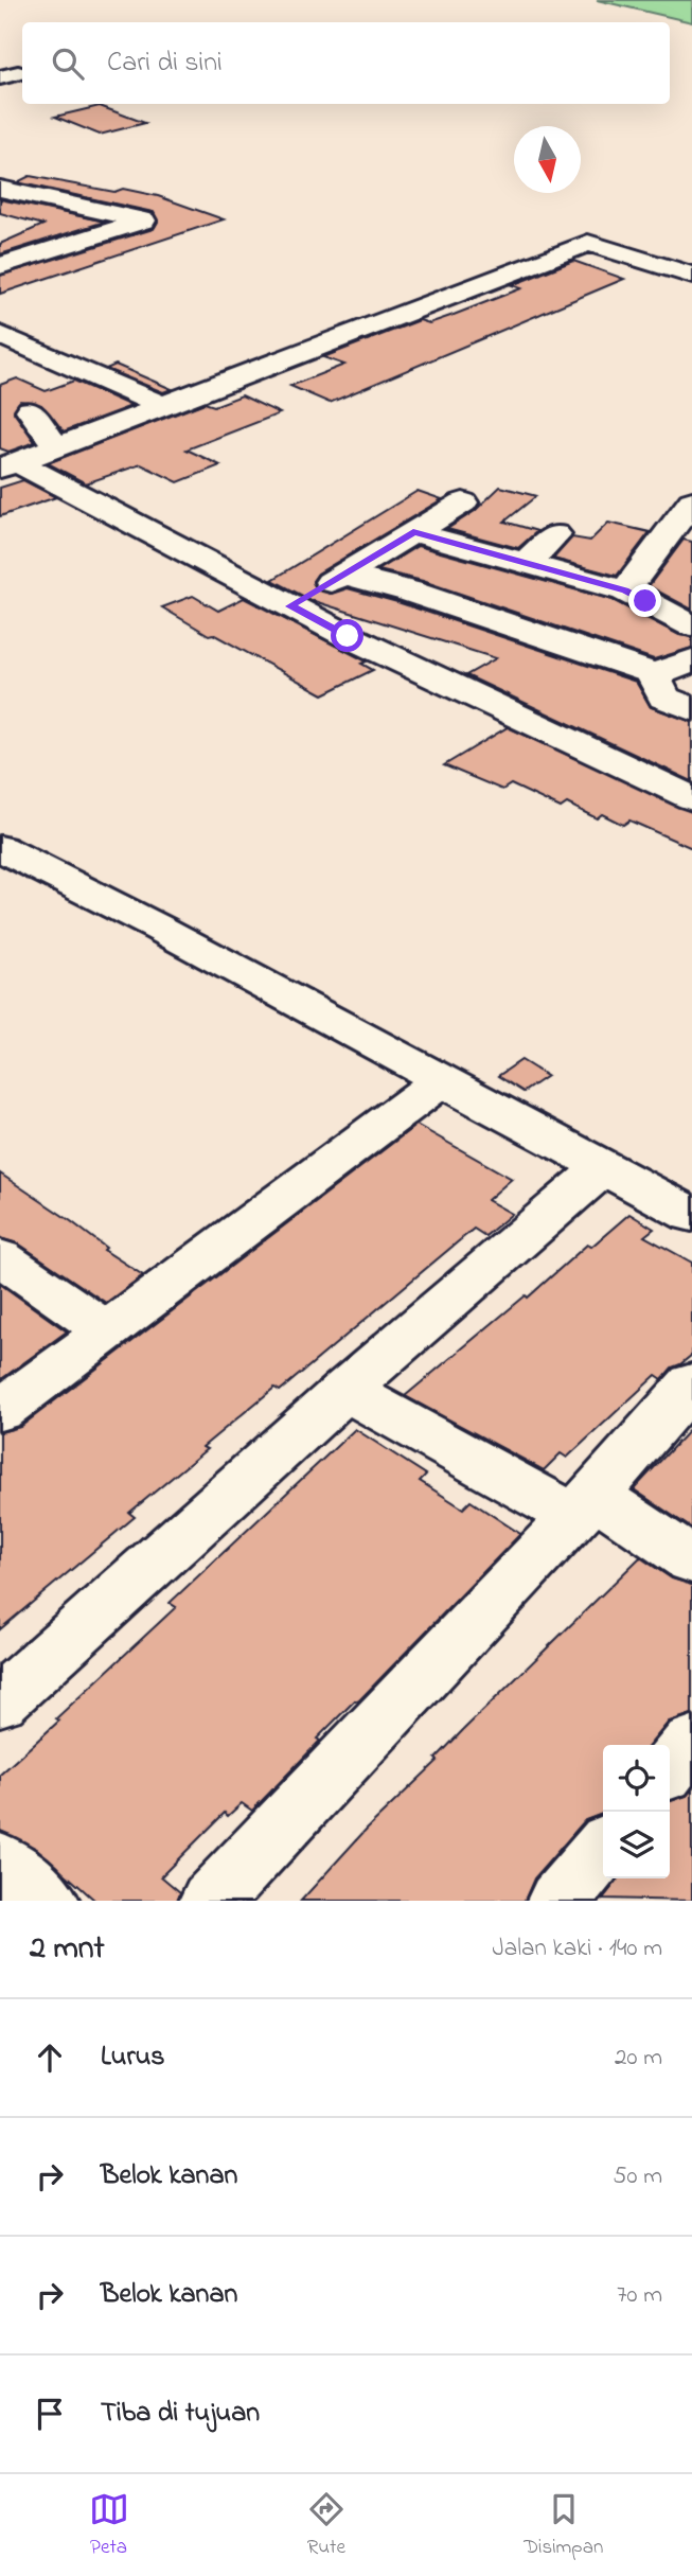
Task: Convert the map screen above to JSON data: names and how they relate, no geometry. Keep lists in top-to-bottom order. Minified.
{"north":"bottom","page":{"search":"Cari di sini","heading":["2 mnt","Jalan kaki · 140 m"],"list":[["Lurus","20 m"],["Belok kanan","50 m"],["Belok kanan","70 m"],"Tiba di tujuan"],"nav":["Peta","Rute","Disimpan"]}}
